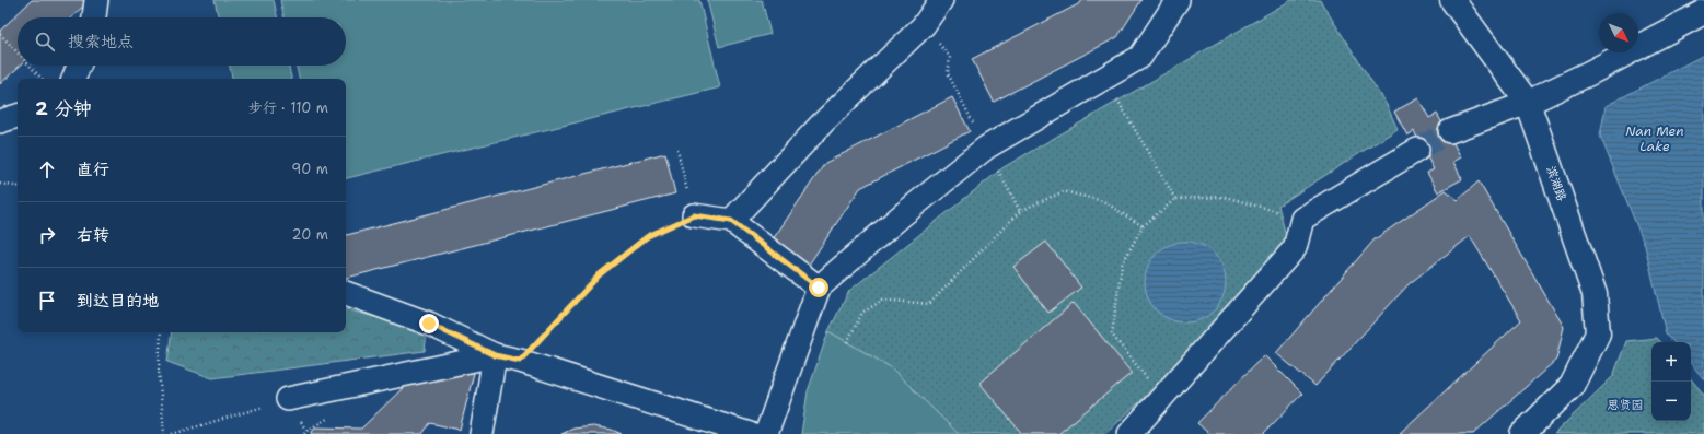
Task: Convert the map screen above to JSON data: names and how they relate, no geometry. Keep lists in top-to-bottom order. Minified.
{"streets":{"street":["滨湖路"]},"water":["Nan Men Lake"],"parks":["思贤园"],"north":"bottom right","page":{"search":"搜索地点","heading":["2 分钟","步行 · 110 m"],"list":[["直行","90 m"],["右转","20 m"],"到达目的地"],"map_buttons":["+","−"]}}
